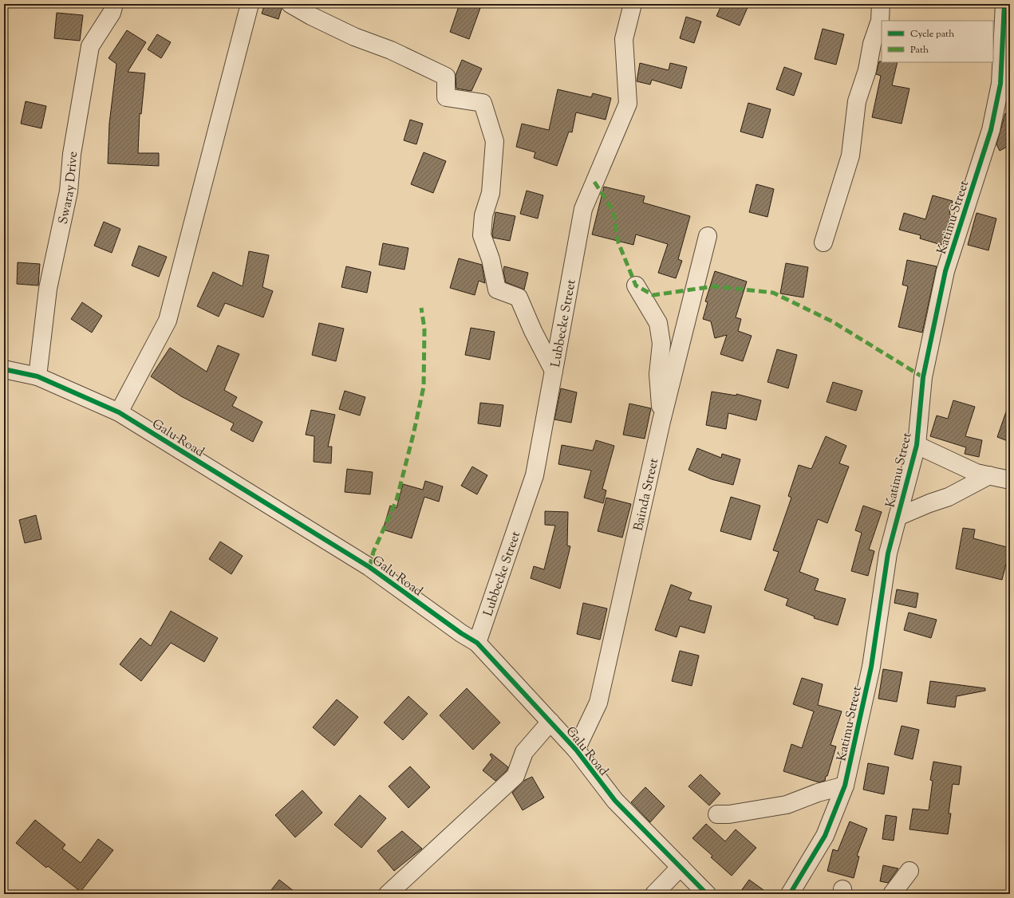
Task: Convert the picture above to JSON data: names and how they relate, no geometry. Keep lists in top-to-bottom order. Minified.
{"streets":{"street":["Swaray Drive","Katimu Street","Lubbecke Street","Galu Road","Bainda Street"]},"crossings":[["Swaray Drive","Galu Road"],["Lubbecke Street","Galu Road"],["Galu Road","Bainda Street"]],"legend":["Cycle path","Path"]}
